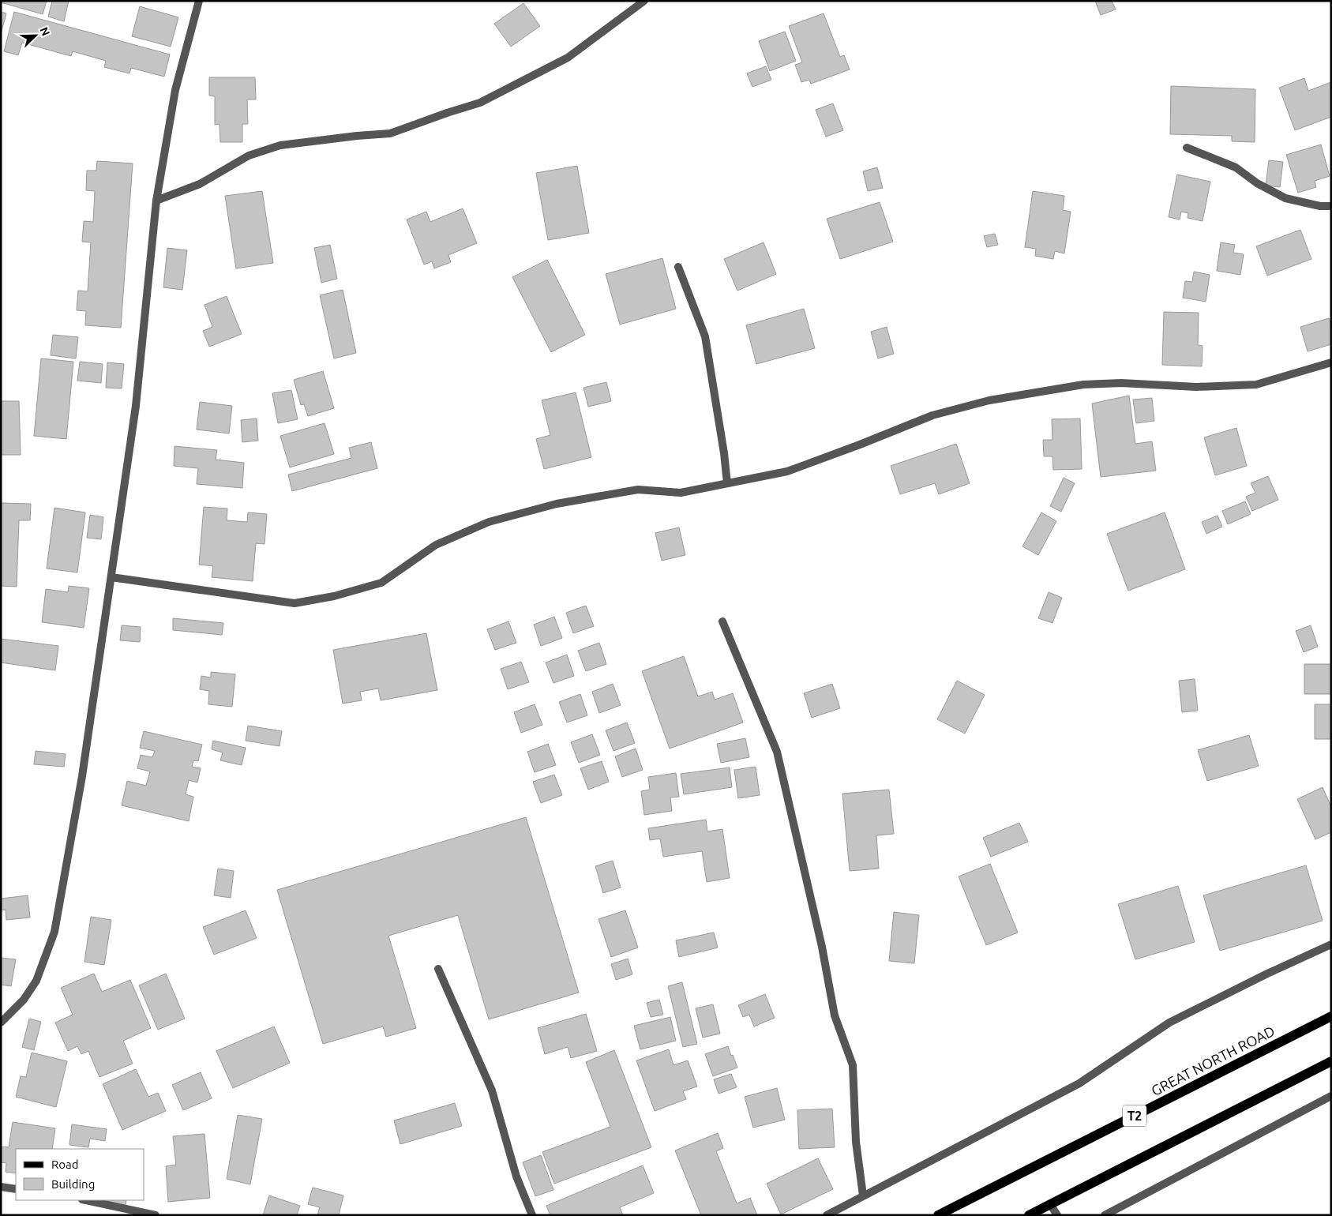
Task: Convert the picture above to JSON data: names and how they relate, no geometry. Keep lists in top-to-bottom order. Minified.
{"streets":{"main road":["GREAT NORTH ROAD","T2"]},"legend":["Road","Building"],"north":"top right"}
